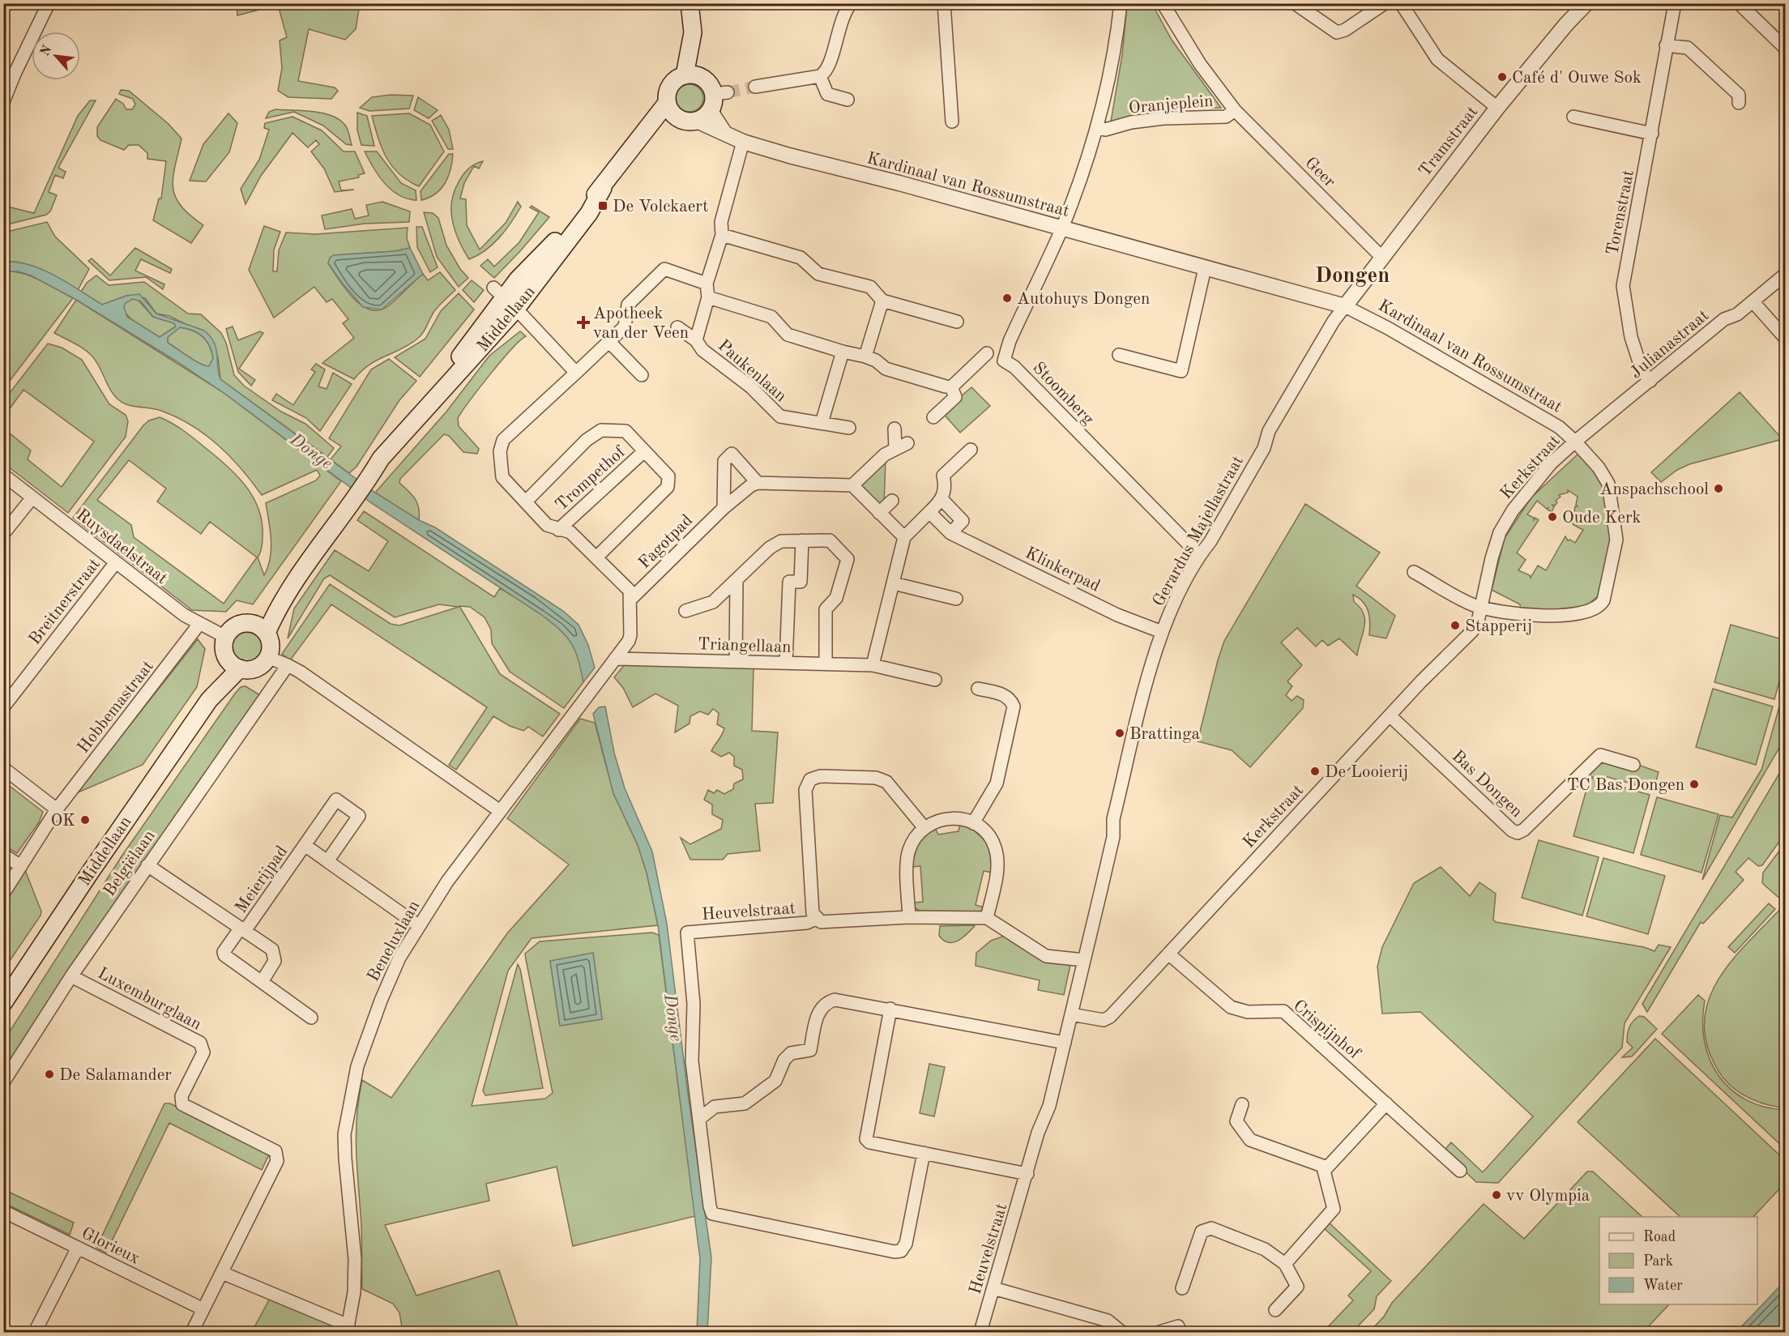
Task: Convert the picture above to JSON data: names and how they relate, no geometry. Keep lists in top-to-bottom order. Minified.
{"streets":{"main road":["Middellaan"],"street":["Oranjeplein","Tramstraat","Geer","Kardinaal van Rossumstraat","Torenstraat","Julianastraat","Paukenlaan","Stoomberg","Kerkstraat","Trompethof","Gerardus Majellastraat","Fagotpad","Ruysdaelstraat","Klinkerpad","Breitnerstraat","Triangellaan","Hobbemastraat","Bas Dongen","Belgiëlaan","Meierijpad","Heuvelstraat","Beneluxlaan","Luxemburglaan","Crispijnhof","Glorieux"]},"crossings":[["Oranjeplein","Geer"],["Oranjeplein","Kardinaal van Rossumstraat"],["Oranjeplein","Stoomberg"],["Tramstraat","Geer"],["Tramstraat","Kardinaal van Rossumstraat"],["Tramstraat","Gerardus Majellastraat"],["Kardinaal van Rossumstraat","Middellaan"],["Kardinaal van Rossumstraat","Julianastraat"],["Kardinaal van Rossumstraat","Paukenlaan"],["Kardinaal van Rossumstraat","Stoomberg"],["Kardinaal van Rossumstraat","Kerkstraat"],["Kardinaal van Rossumstraat","Gerardus Majellastraat"],["Torenstraat","Julianastraat"],["Middellaan","Ruysdaelstraat"],["Julianastraat","Kerkstraat"],["Stoomberg","Gerardus Majellastraat"],["Kerkstraat","Bas Dongen"],["Kerkstraat","Heuvelstraat"],["Kerkstraat","Crispijnhof"],["Gerardus Majellastraat","Klinkerpad"],["Gerardus Majellastraat","Heuvelstraat"],["Fagotpad","Beneluxlaan"],["Ruysdaelstraat","Breitnerstraat"],["Ruysdaelstraat","Hobbemastraat"],["Triangellaan","Beneluxlaan"],["Belgiëlaan","Luxemburglaan"],["Meierijpad","Beneluxlaan"]],"districts":["Dongen"],"water":["Donge"],"places":{"other":["Café d' Ouwe Sok","Autohuys Dongen","Anspachschool","Oude Kerk","Stapperij","Brattinga","De Looierij","TC Bas Dongen","OK","De Salamander","vv Olympia"],"transit":["De Volckaert"],"health":["Apotheek van der Veen"]},"legend":["Road","Park","Water"],"north":"top left"}
